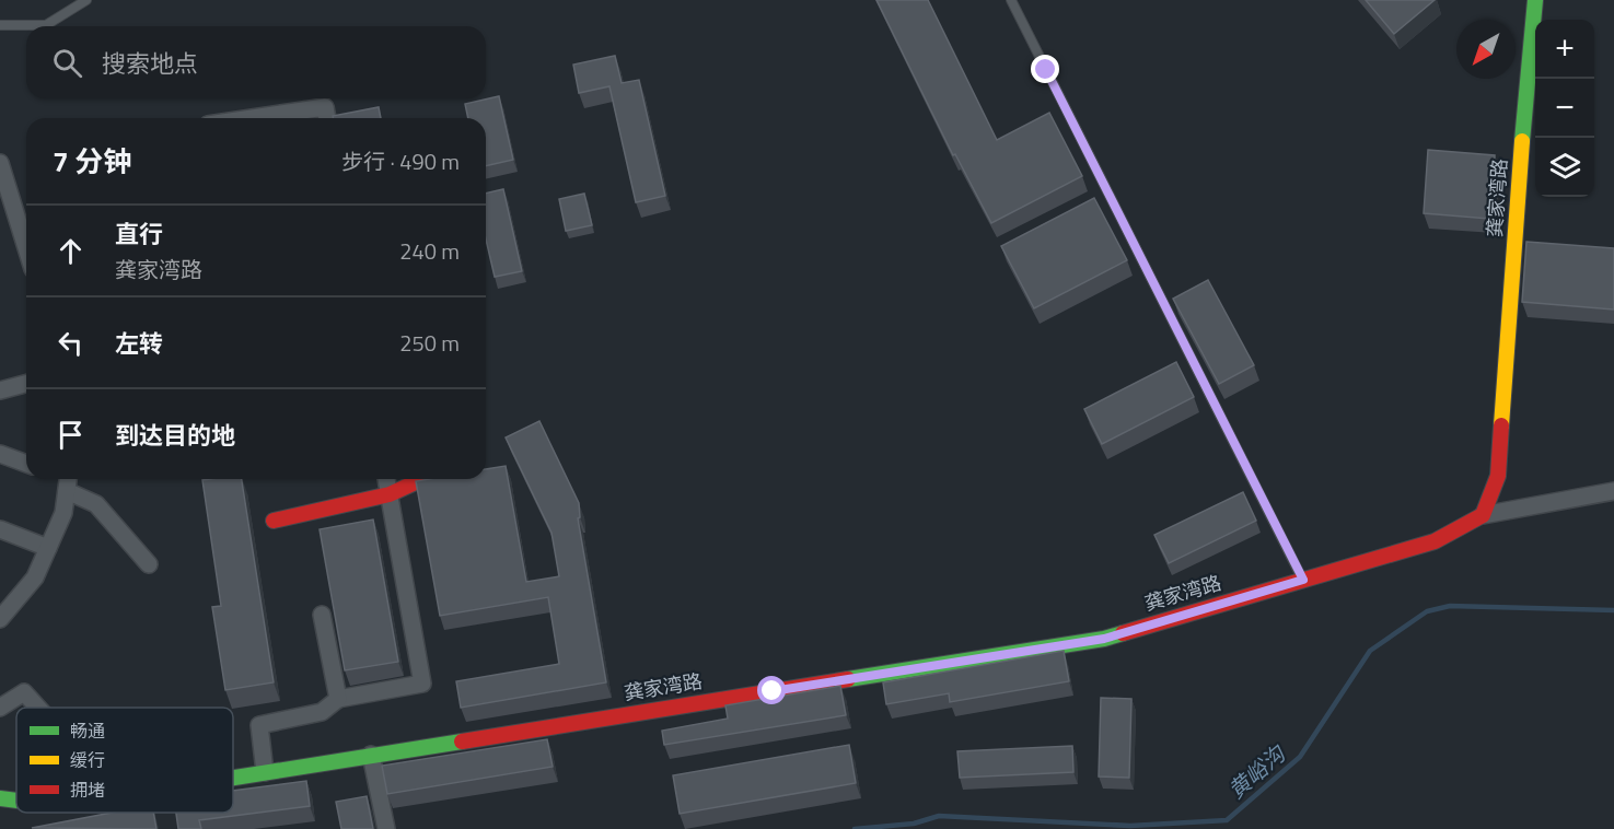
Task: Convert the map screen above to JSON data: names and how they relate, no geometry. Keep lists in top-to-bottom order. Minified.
{"streets":{"street":["龚家湾路"]},"water":["黄峪沟"],"legend":["畅通","缓行","拥堵"],"north":"bottom left","page":{"map_buttons":["+","−"],"search":"搜索地点","heading":["7 分钟","步行 · 490 m"],"list":[["直行","龚家湾路","240 m"],["左转","250 m"],"到达目的地"]}}
